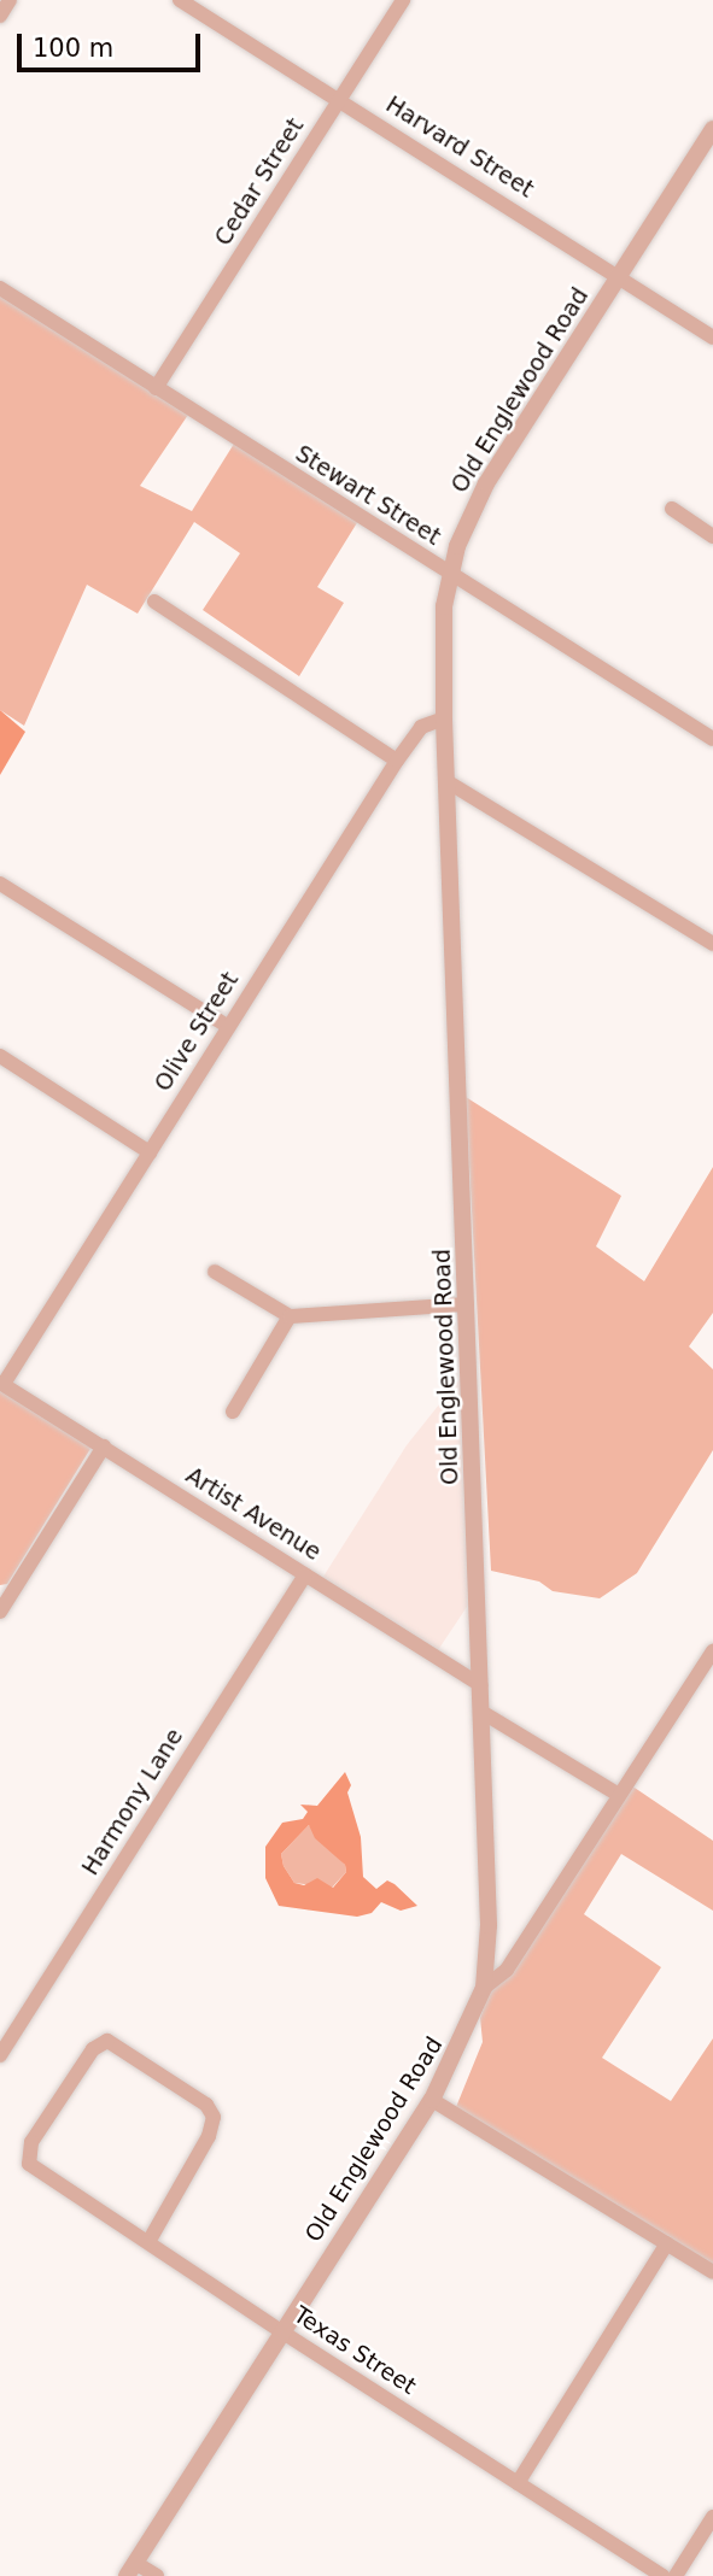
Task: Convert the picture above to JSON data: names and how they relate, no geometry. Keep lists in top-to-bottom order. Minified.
{"streets":{"street":["Harvard Street","Cedar Street","Old Englewood Road","Stewart Street","Olive Street","Artist Avenue","Harmony Lane","Texas Street"]},"crossings":[["Harvard Street","Cedar Street"],["Harvard Street","Old Englewood Road"],["Cedar Street","Stewart Street"],["Old Englewood Road","Stewart Street"],["Old Englewood Road","Olive Street"],["Old Englewood Road","Artist Avenue"],["Old Englewood Road","Texas Street"],["Olive Street","Artist Avenue"],["Artist Avenue","Harmony Lane"]],"scale_bar":"100 m"}
